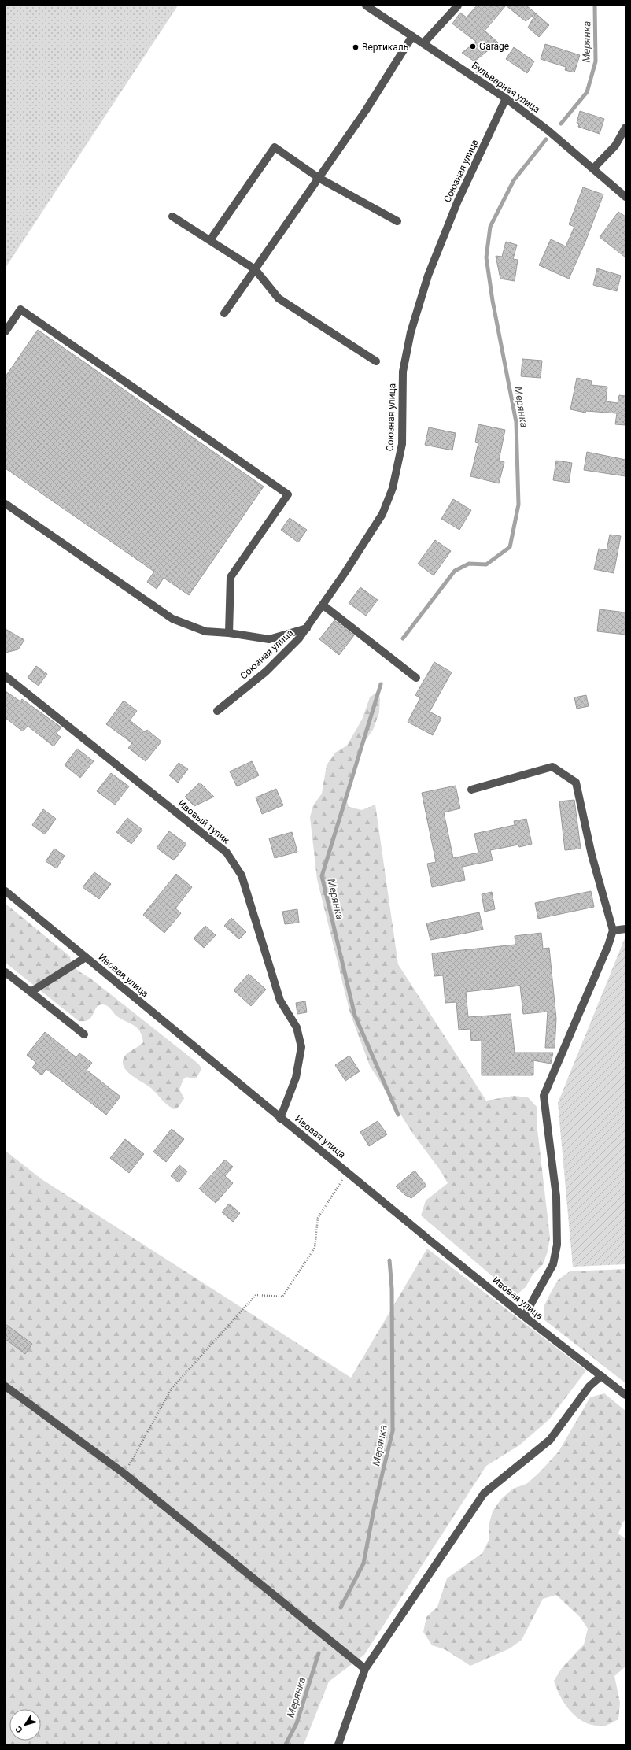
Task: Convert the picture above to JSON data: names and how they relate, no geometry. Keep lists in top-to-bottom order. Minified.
{"streets":{"street":["Бульварная улица","Союзная улица","Ивовый тупик","Ивовая улица"]},"crossings":[["Бульварная улица","Союзная улица"],["Ивовый тупик","Ивовая улица"]],"water":["Мерянка"],"places":["Garage","Вертикаль"],"north":"bottom left"}
